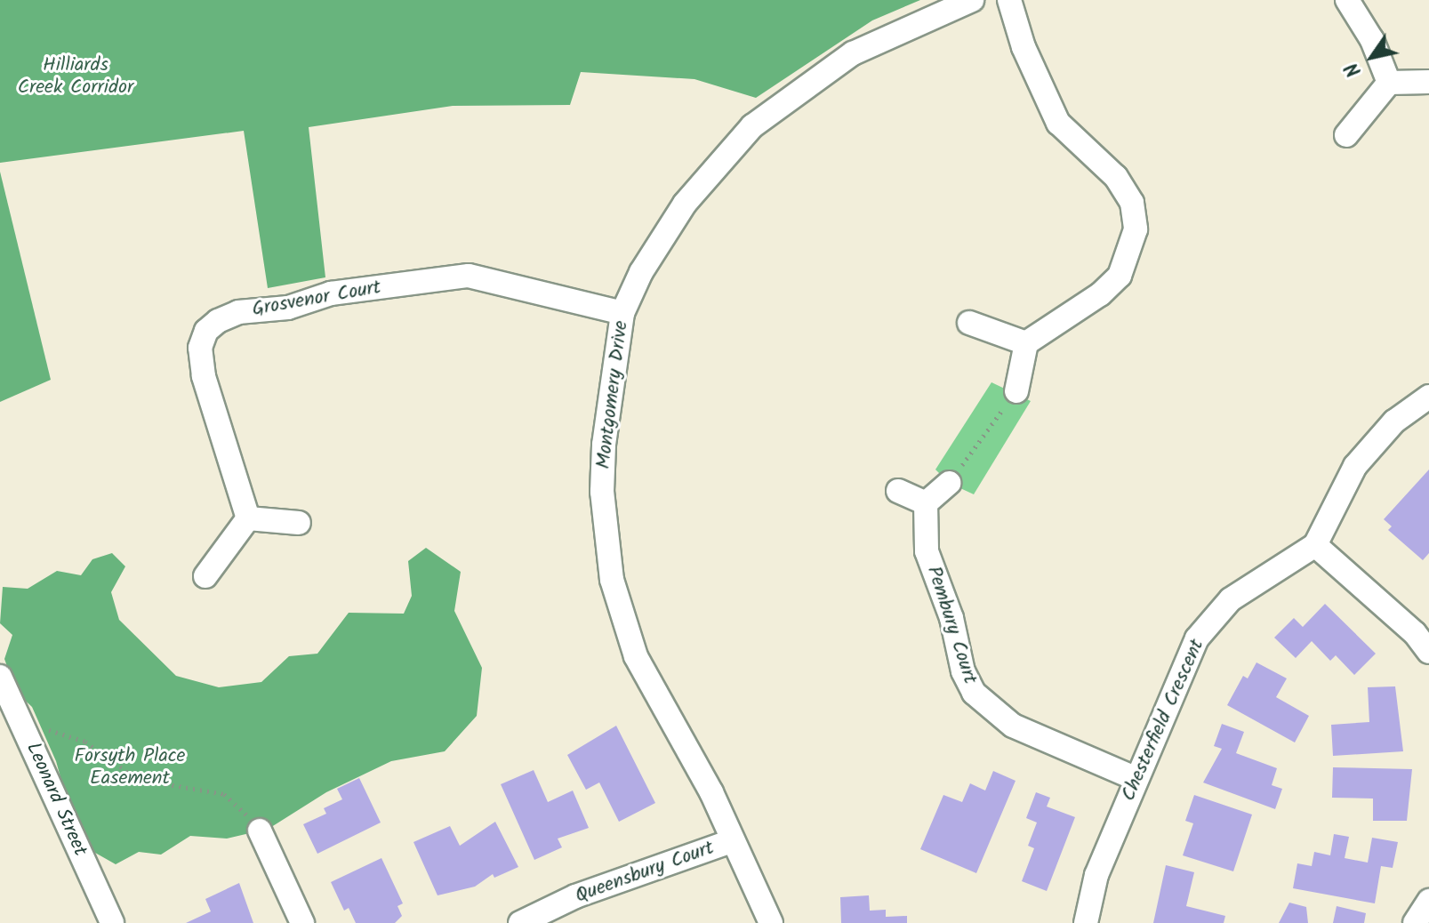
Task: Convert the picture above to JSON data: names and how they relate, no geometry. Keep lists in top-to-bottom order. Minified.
{"streets":{"street":["Grosvenor Court","Montgomery Drive","Pembury Court","Chesterfield Crescent","Leonard Street","Queensbury Court"]},"crossings":[["Grosvenor Court","Montgomery Drive"],["Montgomery Drive","Queensbury Court"],["Pembury Court","Chesterfield Crescent"]],"parks":["Hilliards Creek Corridor","Forsyth Place Easement"],"north":"bottom left"}
